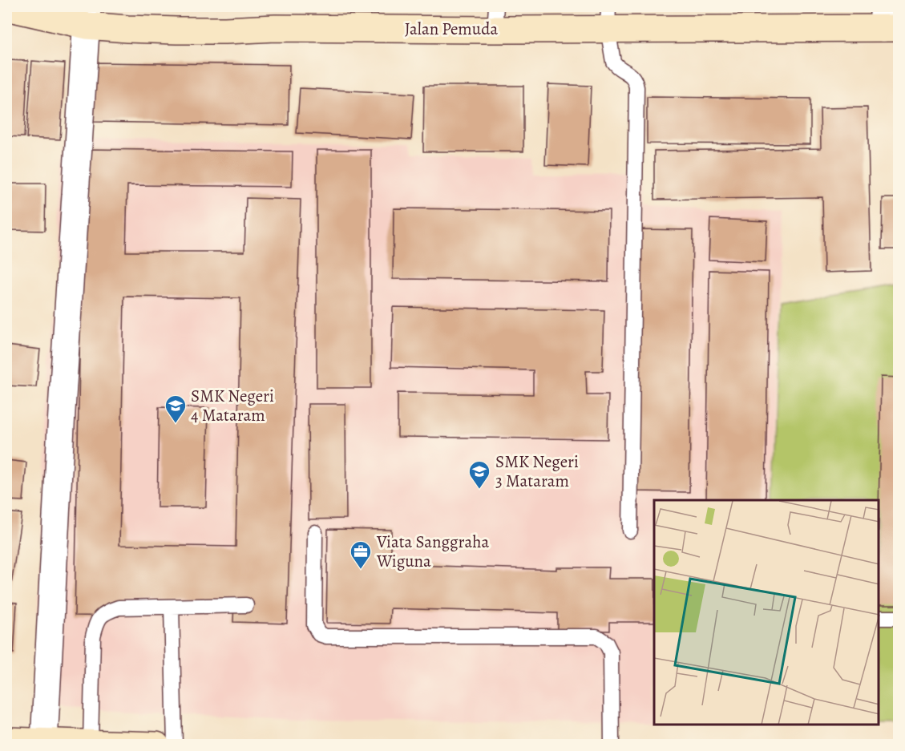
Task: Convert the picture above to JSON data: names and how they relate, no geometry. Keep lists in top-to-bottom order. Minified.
{"streets":{"street":["Jalan Pemuda"]},"places":{"school or university":["SMK Negeri 4 Mataram","SMK Negeri 3 Mataram"],"office":["Viata Sanggraha Wiguna"]}}
